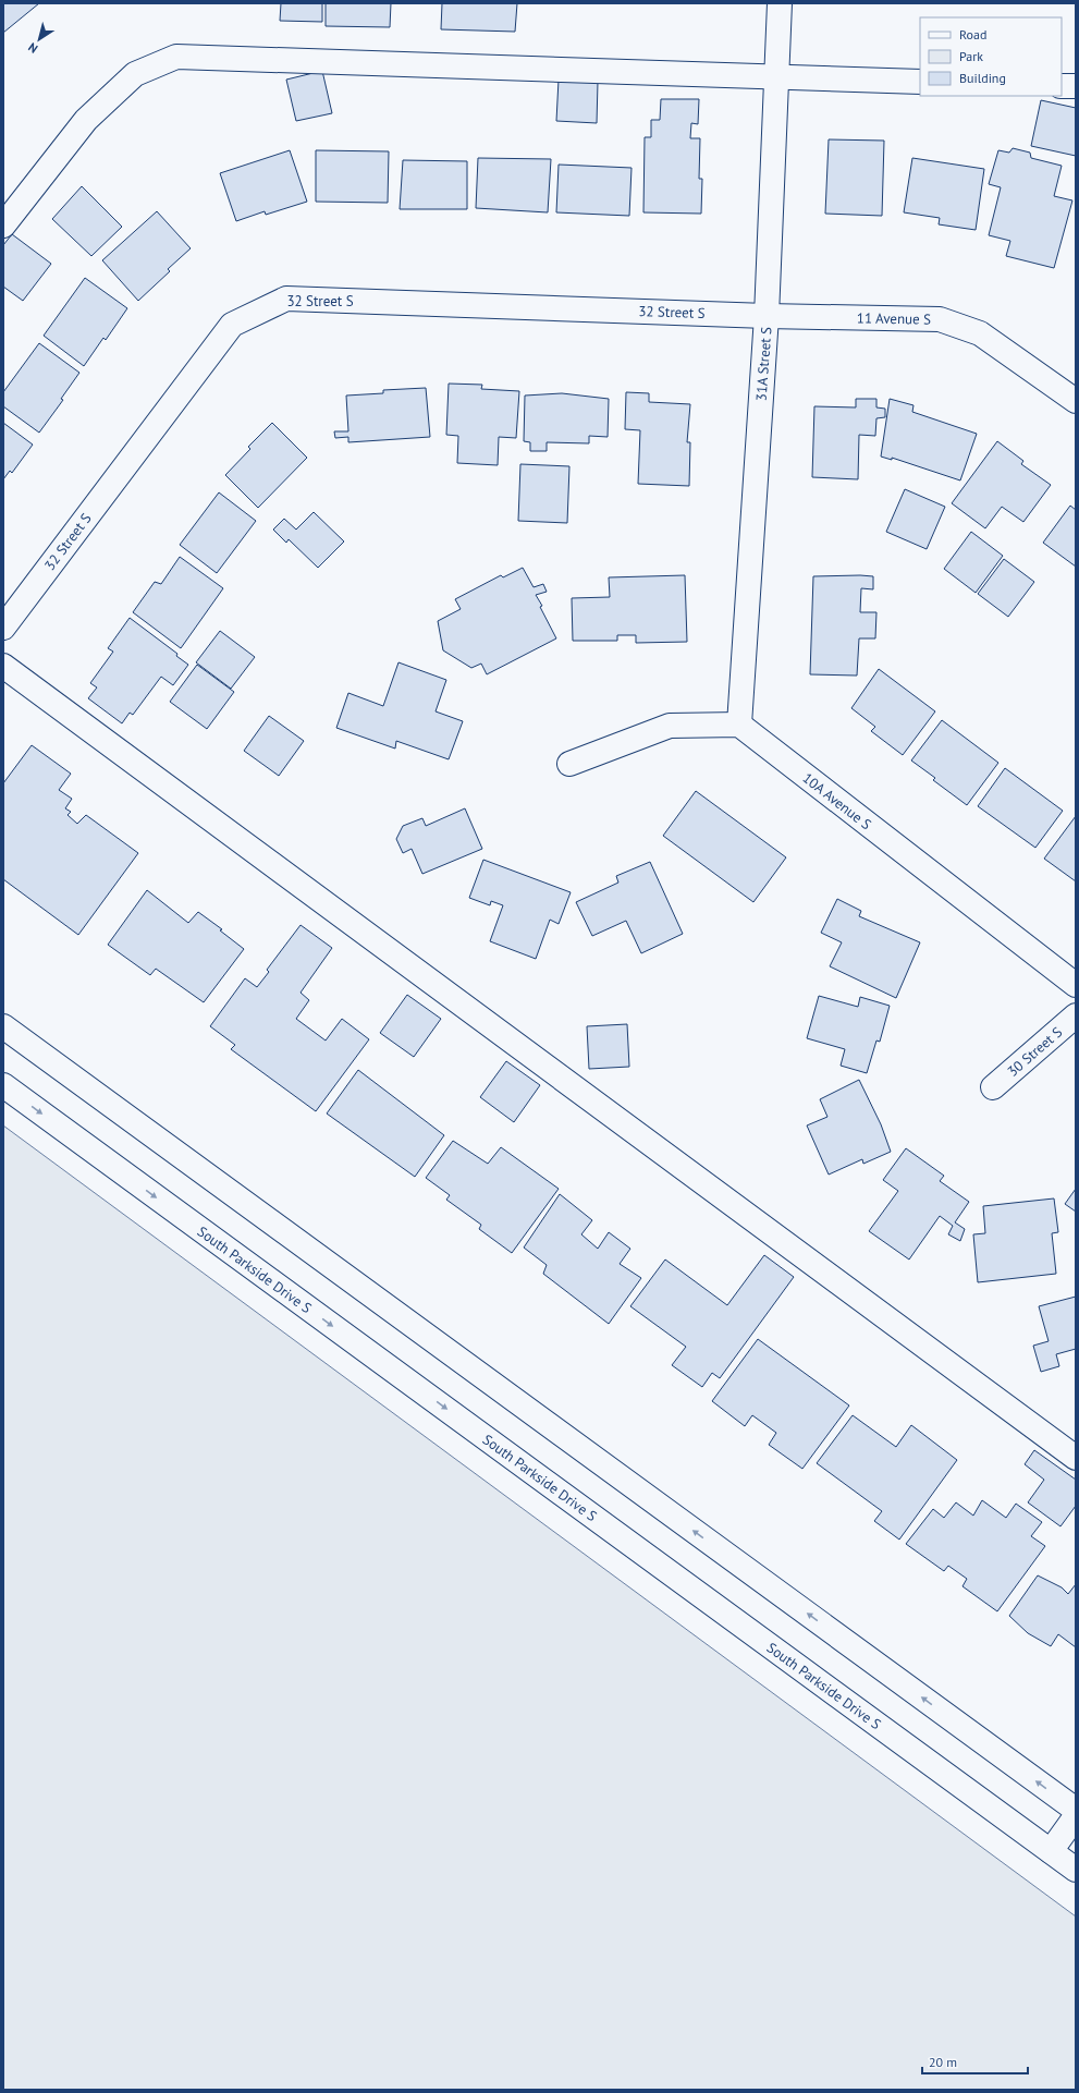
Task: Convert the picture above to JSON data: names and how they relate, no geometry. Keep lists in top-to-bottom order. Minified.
{"streets":{"street":["32 Street S","11 Avenue S","31A Street S","10A Avenue S","30 Street S","South Parkside Drive S"]},"crossings":[["32 Street S","11 Avenue S"],["32 Street S","31A Street S"],["11 Avenue S","31A Street S"],["31A Street S","10A Avenue S"]],"legend":["Road","Park","Building"],"scale_bar":"20 m","north":"bottom left"}
